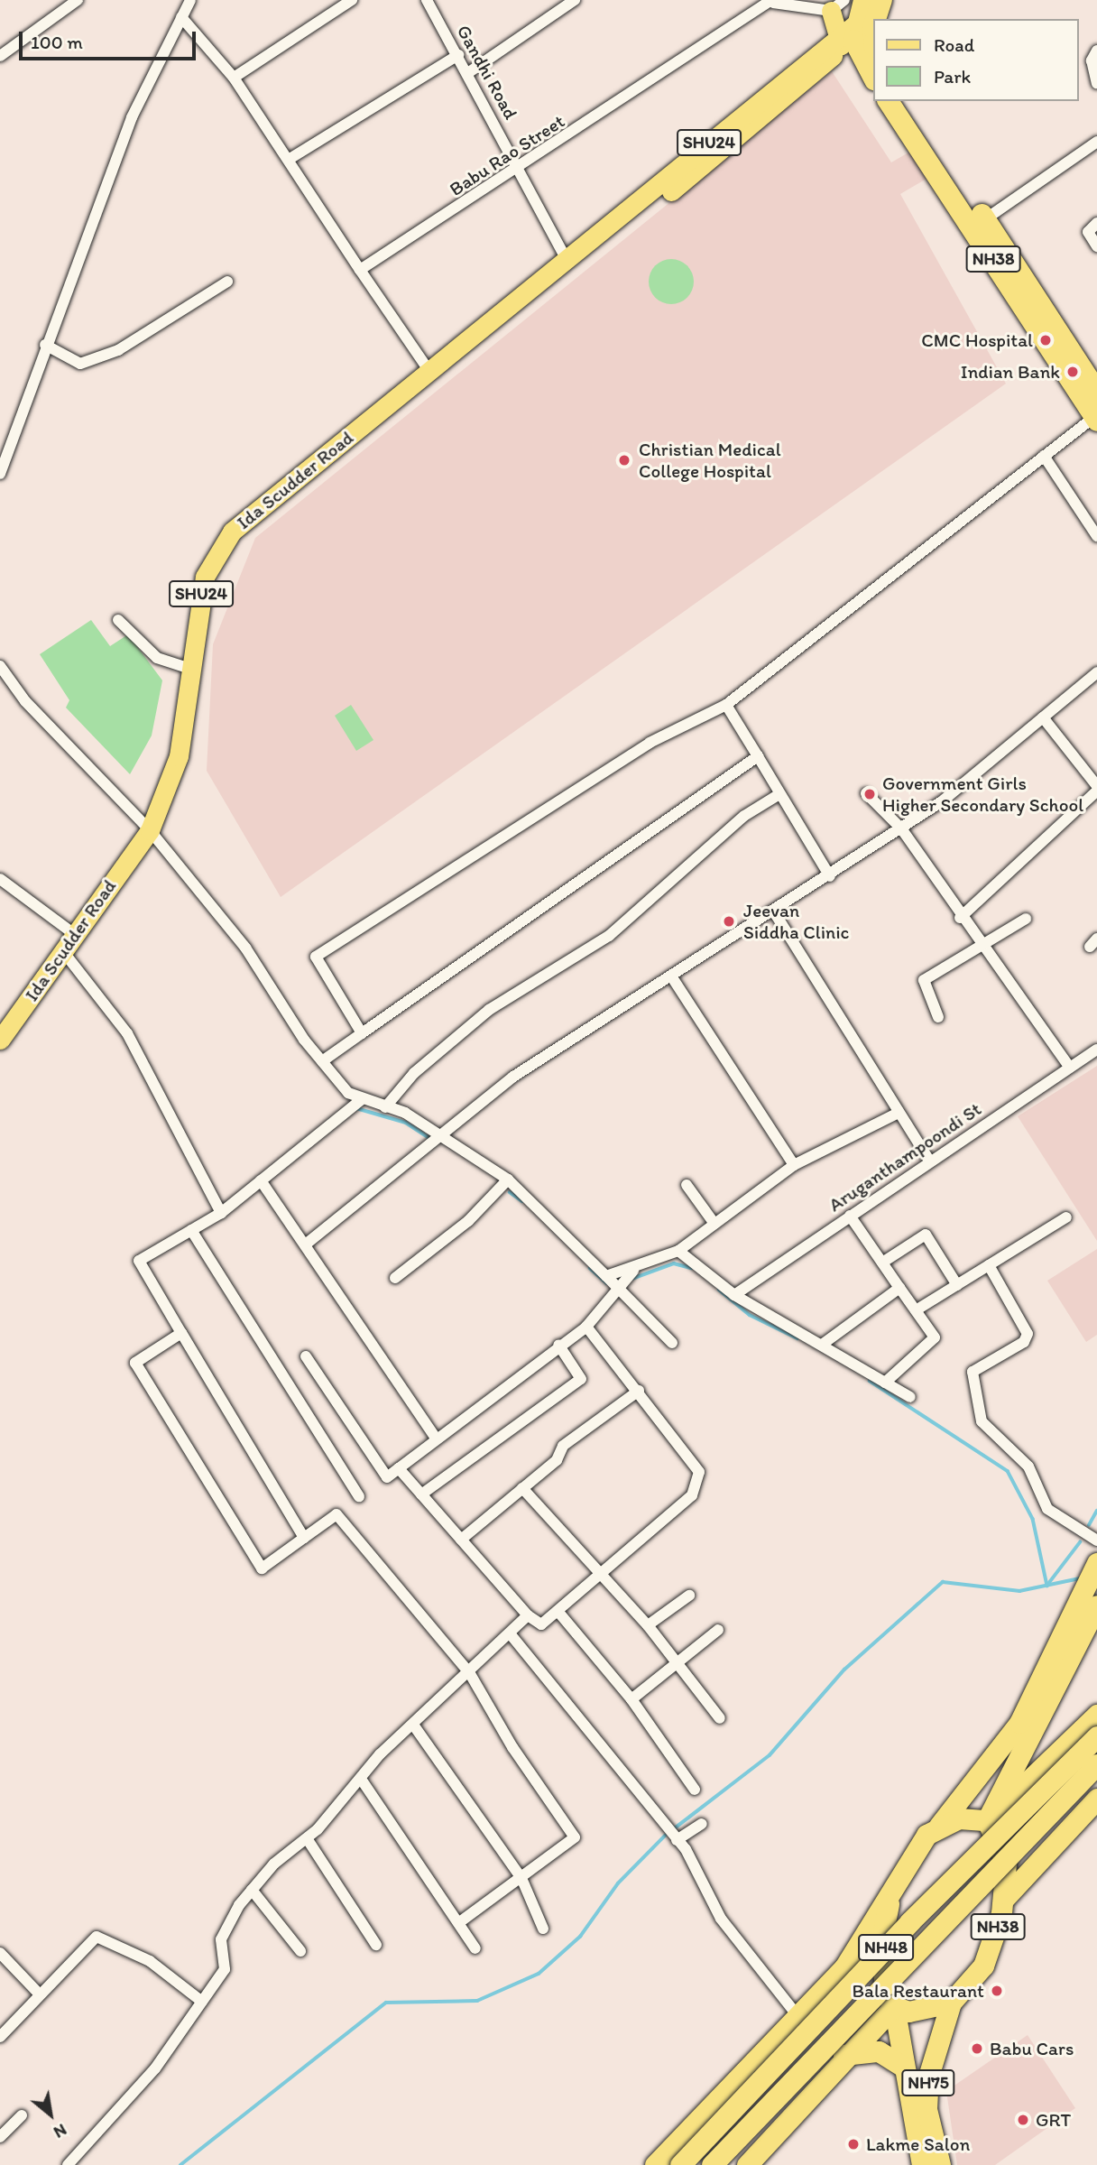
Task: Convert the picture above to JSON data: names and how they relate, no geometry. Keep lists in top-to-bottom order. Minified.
{"streets":{"highway":["NH38","NH48","NH75"],"main road":["SHU24","Ida Scudder Road"],"street":["Gandhi Road","Babu Rao Street","Aruganthampoondi St"]},"crossings":[["Gandhi Road","SHU24"],["Gandhi Road","Babu Rao Street"],["Gandhi Road","Ida Scudder Road"],["SHU24","Ida Scudder Road"],["NH38","NH75"]],"places":["CMC Hospital","Indian Bank","Christian Medical College Hospital","Government Girls Higher Secondary School","Jeevan Siddha Clinic","Bala Restaurant","Babu Cars","GRT","Lakme Salon"],"legend":["Road","Park"],"scale_bar":"100 m","north":"bottom right"}
